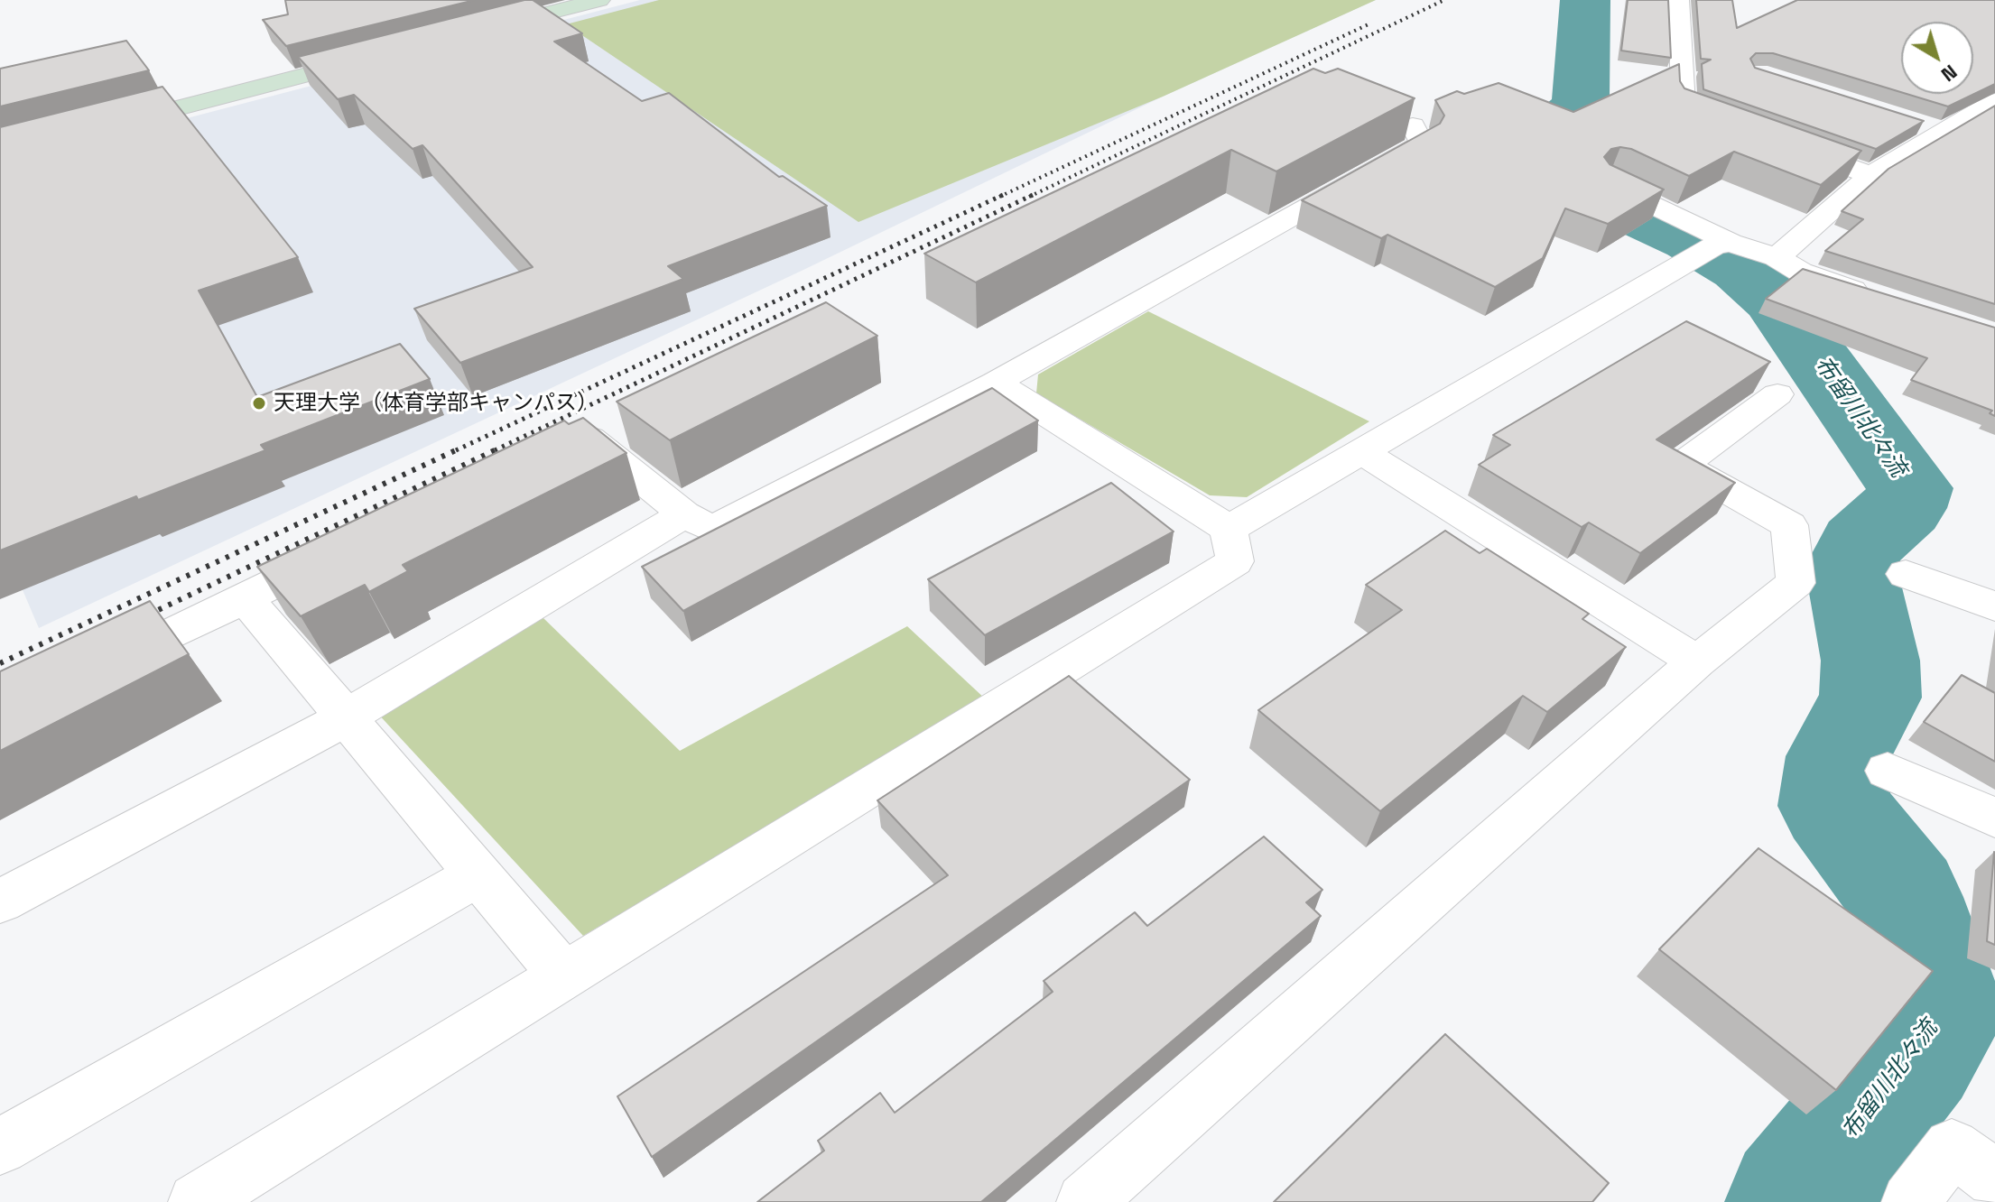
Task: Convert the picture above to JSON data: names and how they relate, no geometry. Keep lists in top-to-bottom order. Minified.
{"water":["布留川北々流"],"places":["天理大学（体育学部キャンパス）"],"north":"bottom right"}
